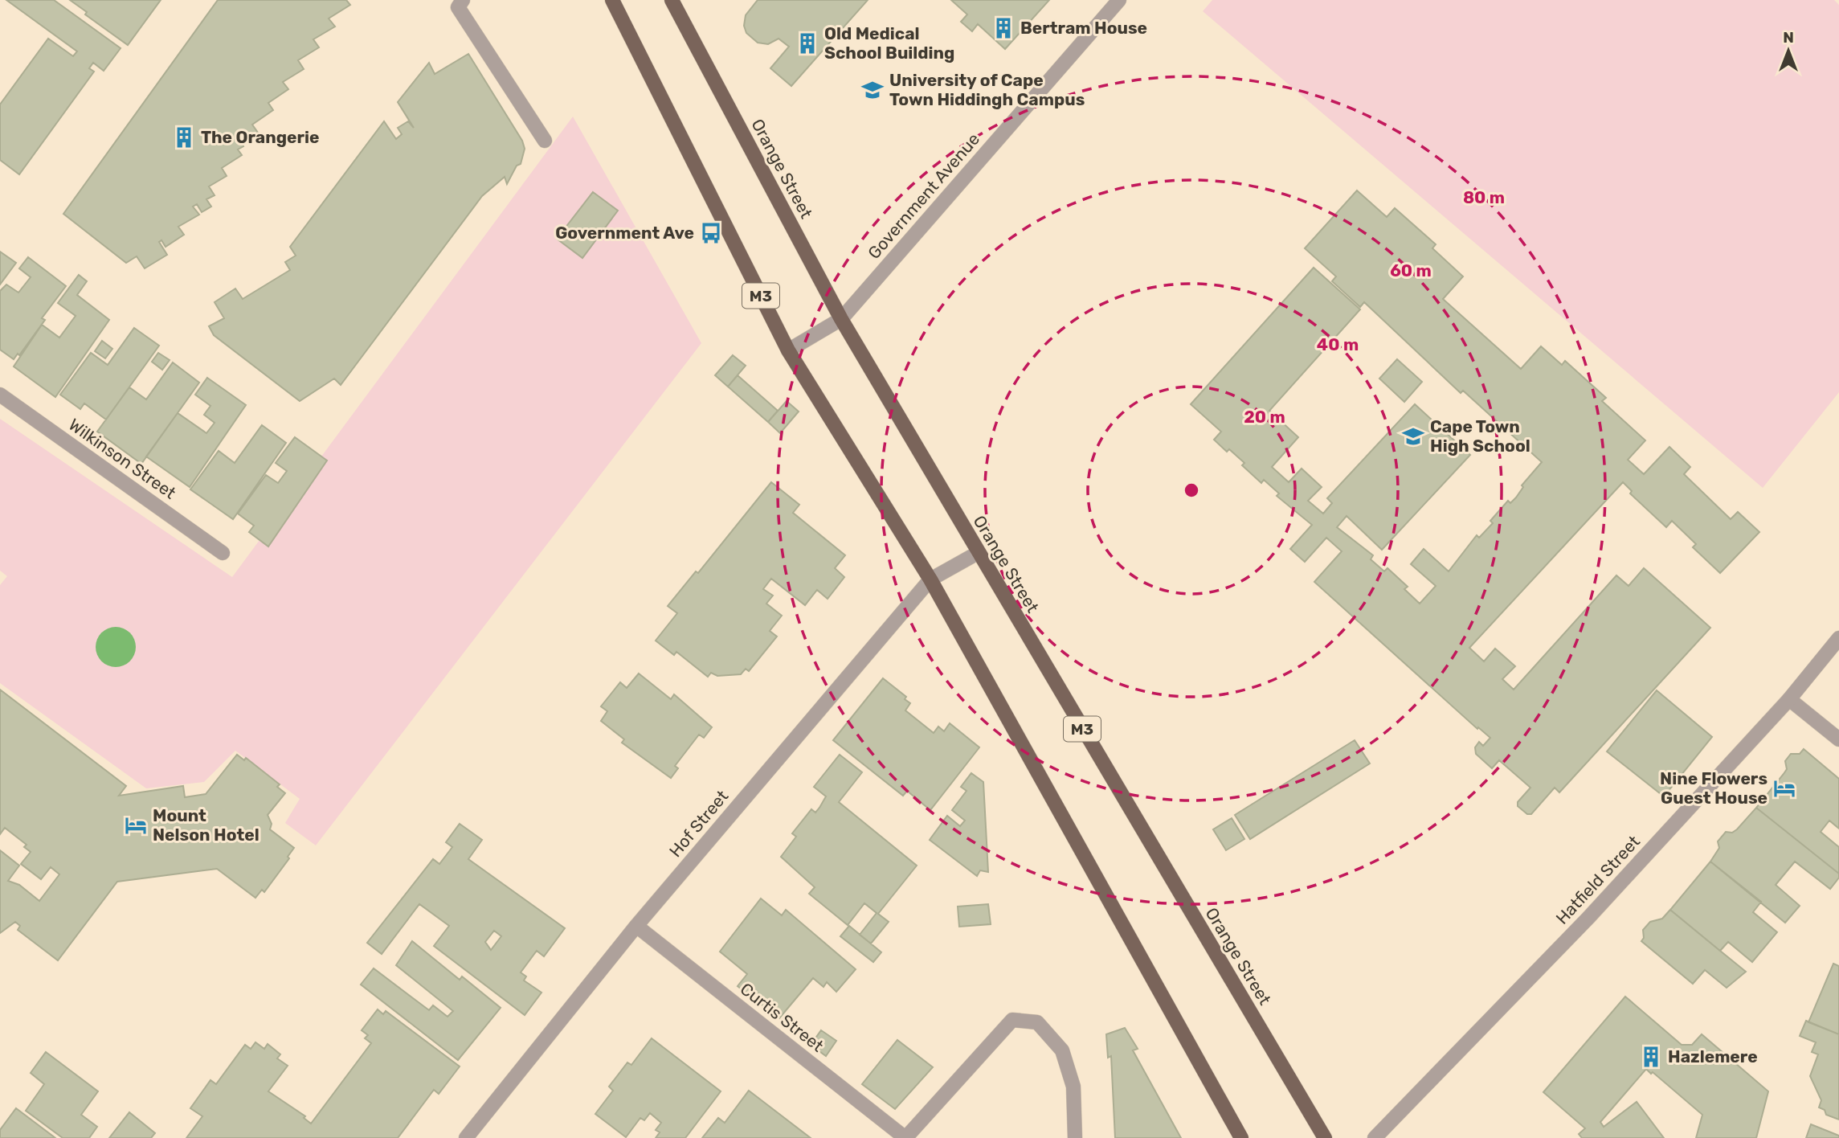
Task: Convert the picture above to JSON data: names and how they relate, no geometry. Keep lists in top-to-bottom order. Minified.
{"streets":{"main road":["Orange Street","M3"],"street":["Government Avenue","Wilkinson Street","Hof Street","Hatfield Street","Curtis Street"]},"crossings":[["Orange Street","Government Avenue"],["Orange Street","Hof Street"],["Government Avenue","M3"],["M3","Hof Street"],["Hof Street","Curtis Street"]],"places":{"building":["Bertram House","Old Medical School Building","The Orangerie","Hazlemere"],"school or university":["University of Cape Town Hiddingh Campus","Cape Town High School"],"bus stop":["Government Ave"],"hotel":["Nine Flowers Guest House","Mount Nelson Hotel"]},"north":"top","rings":["80 m","60 m","40 m","20 m"]}
